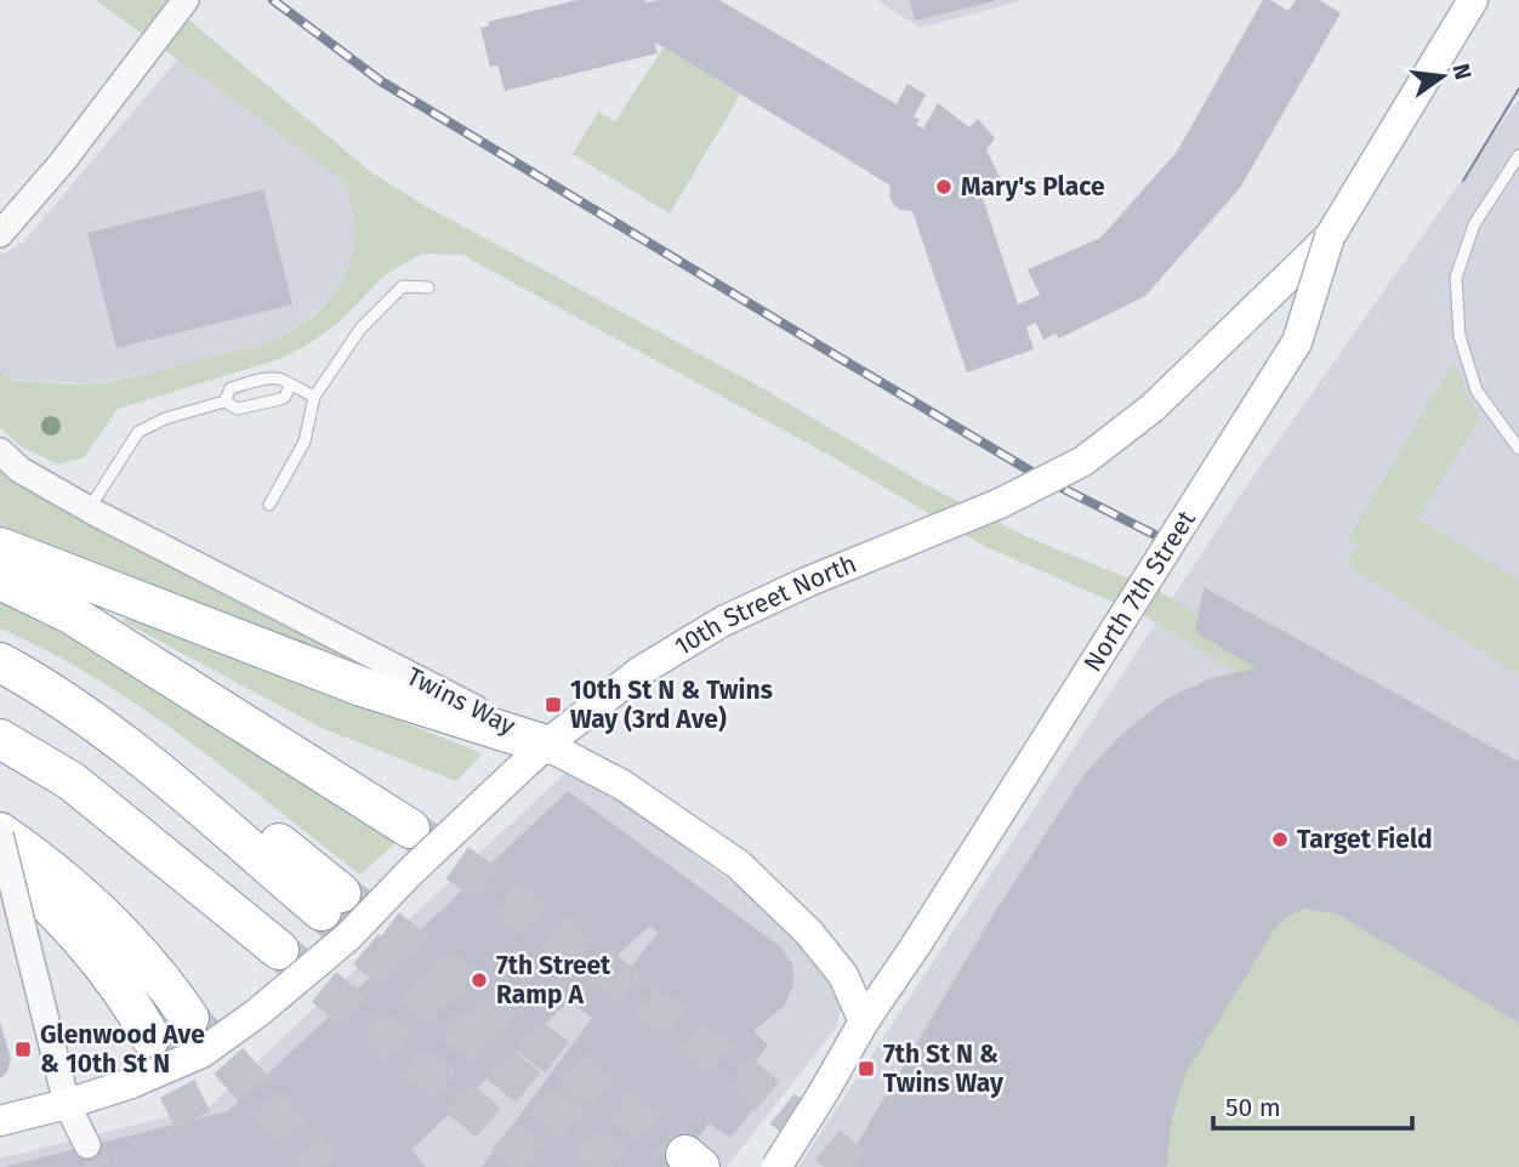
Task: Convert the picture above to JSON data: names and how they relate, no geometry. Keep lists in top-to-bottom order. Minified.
{"streets":{"main road":["North 7th Street","10th Street North","Twins Way"]},"crossings":[["North 7th Street","10th Street North"],["North 7th Street","Twins Way"],["10th Street North","Twins Way"]],"places":{"other":["Mary's Place","Target Field","7th Street Ramp A"],"transit":["10th St N & Twins Way (3rd Ave)","Glenwood Ave & 10th St N","7th St N & Twins Way"]},"scale_bar":"50 m","north":"right"}
